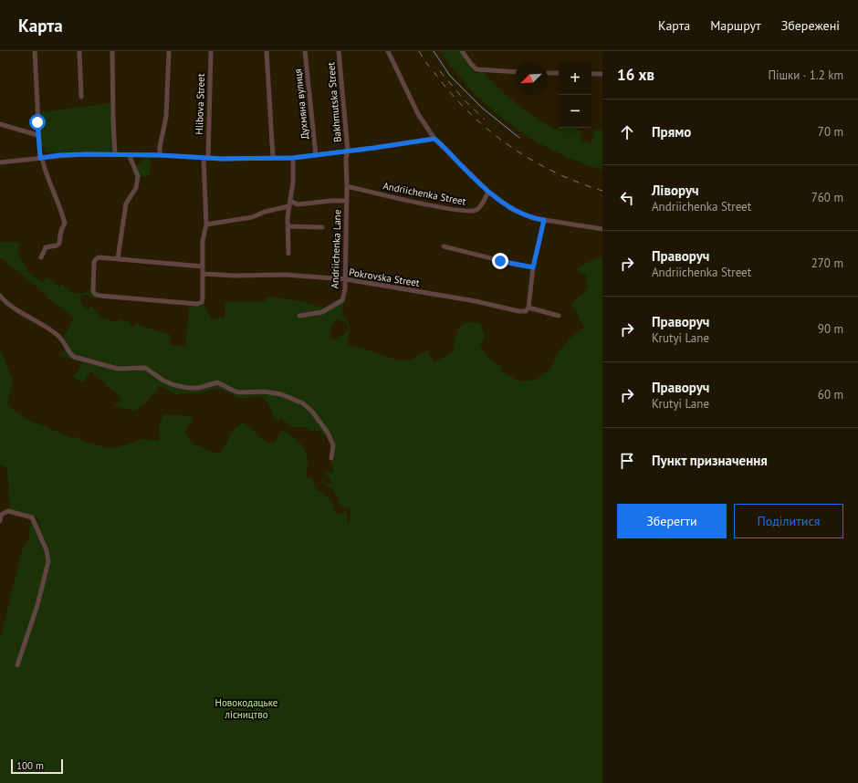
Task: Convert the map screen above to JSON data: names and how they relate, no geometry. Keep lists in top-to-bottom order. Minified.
{"streets":{"street":["Bakhmutska Street","Hlibova Street","Духмяна вулиця","Andriichenka Street","Andriichenka Lane","Pokrovska Street"]},"crossings":[["Bakhmutska Street","Andriichenka Lane"],["Andriichenka Street","Andriichenka Lane"],["Andriichenka Lane","Pokrovska Street"]],"parks":["Новокодацьке лісництво"],"scale_bar":"100 m","north":"bottom left","page":{"header":"Карта","nav":["Карта","Маршрут","Збережені"],"heading":["16 хв","Пішки · 1.2 km"],"map_buttons":["+","−"],"list":[["Прямо","70 m"],["Ліворуч","Andriichenka Street","760 m"],["Праворуч","Andriichenka Street","270 m"],["Праворуч","Krutyi Lane","90 m"],["Праворуч","Krutyi Lane","60 m"],"Пункт призначення"],"buttons":["Зберегти","Поділитися"],"scale":"100 m"}}
